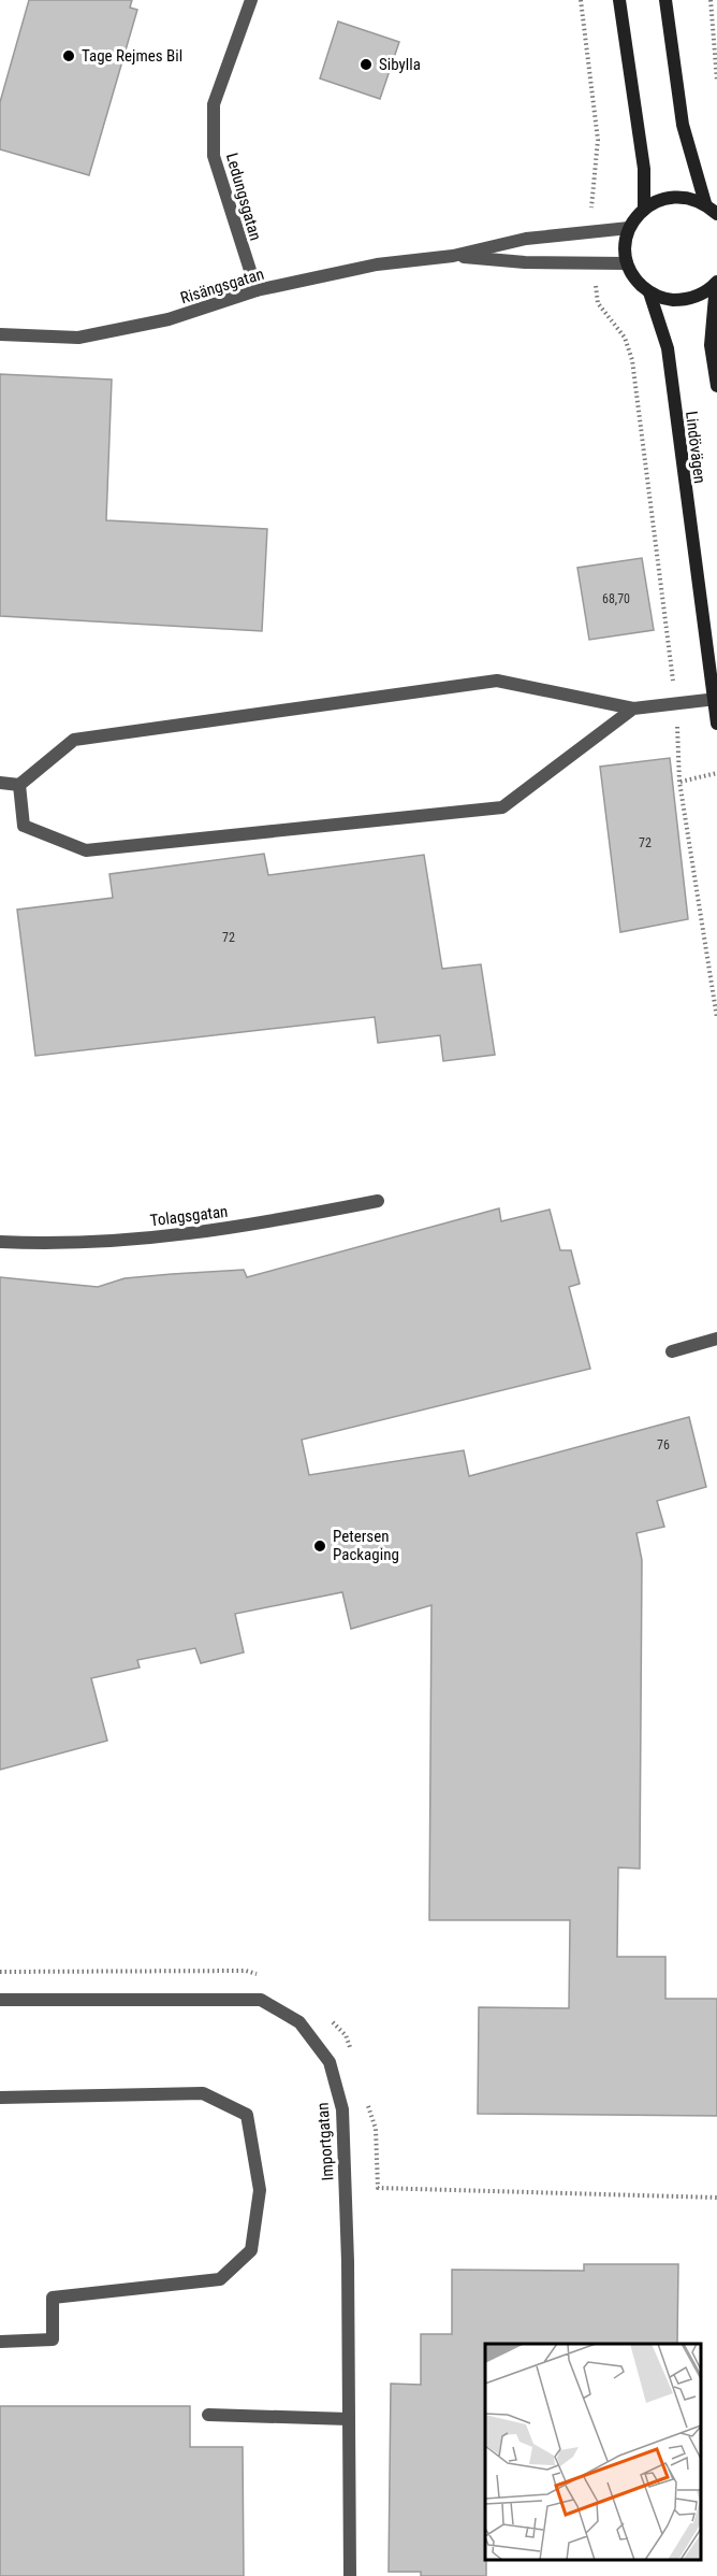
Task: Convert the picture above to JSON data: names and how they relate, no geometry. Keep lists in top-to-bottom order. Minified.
{"streets":{"main road":["Lindövägen"],"street":["Ledungsgatan","Risängsgatan","Tolagsgatan","Importgatan"]},"crossings":[["Ledungsgatan","Risängsgatan"]],"places":["Tage Rejmes Bil","Sibylla","Petersen Packaging"],"house_numbers":["68,70","72","72","76"]}
